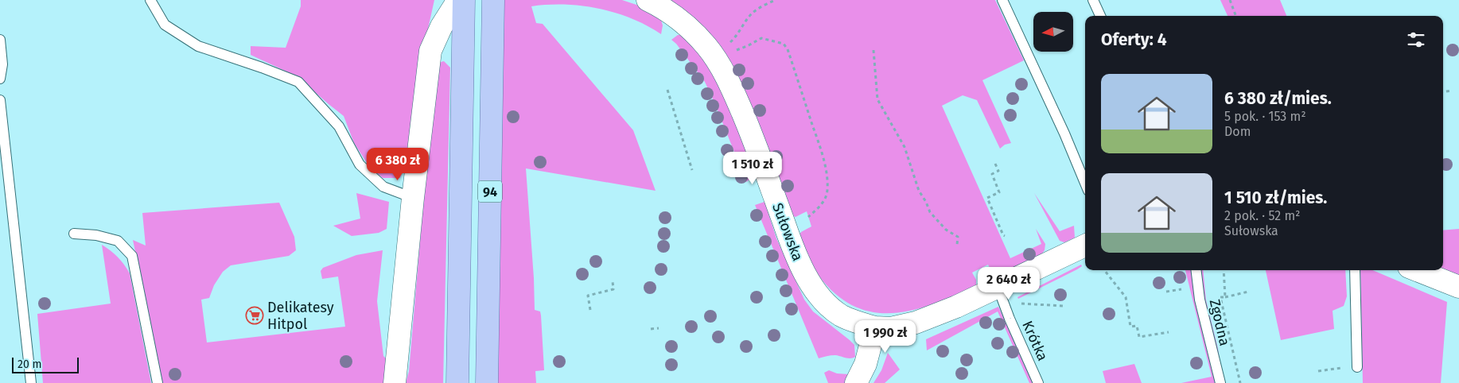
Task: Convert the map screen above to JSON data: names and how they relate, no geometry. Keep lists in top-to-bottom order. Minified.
{"streets":{"main road":["94"],"street":["Sułowska"],"lane":["Zgodna","Krótka"]},"crossings":[["Sułowska","Krótka"]],"places":{"supermarket":["Delikatesy Hitpol"]},"scale_bar":"20 m","north":"left","page":{"heading":"Oferty: 4","list":[{"name":"6 380 zł/mies.","note":"5 pok. · 153 m² · Dom"},{"name":"1 510 zł/mies.","note":"2 pok. · 52 m² · Sułowska"}],"price":["6 380 zł","1 510 zł","2 640 zł","1 990 zł"],"scale":"20 m"}}
